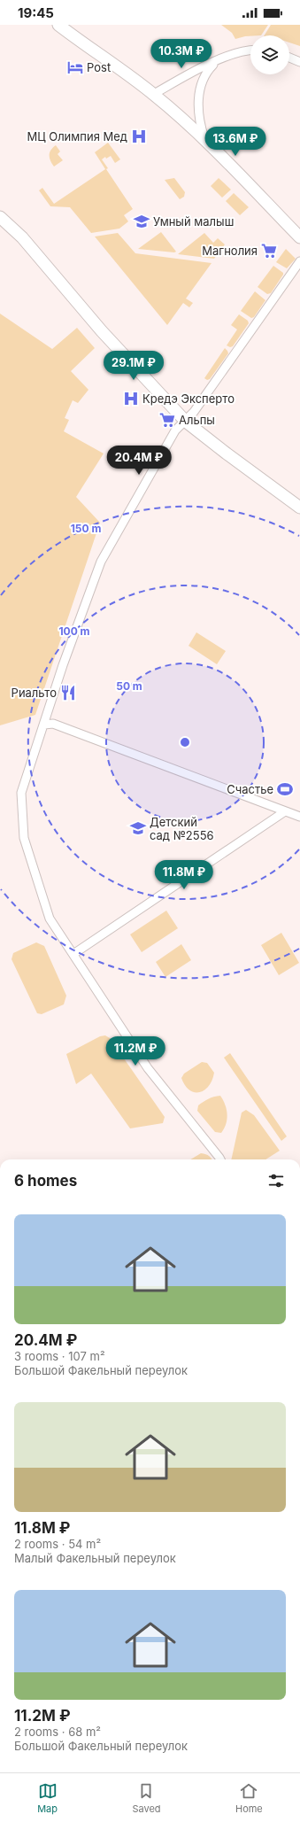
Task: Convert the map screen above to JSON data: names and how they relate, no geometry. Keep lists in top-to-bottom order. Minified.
{"places":{"hotel":["Post"],"hospital":["МЦ Олимпия Мед","Кредэ Эксперто"],"school or university":["Умный малыш","Детский сад №2556"],"supermarket":["Магнолия","Альпы"],"restaurant":["Риальто"],"sports":["Счастье"]},"page":{"status":"19:45","price":["10.3M ₽","13.6M ₽","29.1M ₽","20.4M ₽","11.8M ₽","11.2M ₽"],"heading":"6 homes","list":[{"name":"20.4M ₽","note":"3 rooms · 107 m² · Большой Факельный переулок"},{"name":"11.8M ₽","note":"2 rooms · 54 m² · Малый Факельный переулок"},{"name":"11.2M ₽","note":"2 rooms · 68 m² · Большой Факельный переулок"}],"tabs":["Map","Saved","Home"]},"rings":["150 m","100 m","50 m"]}
